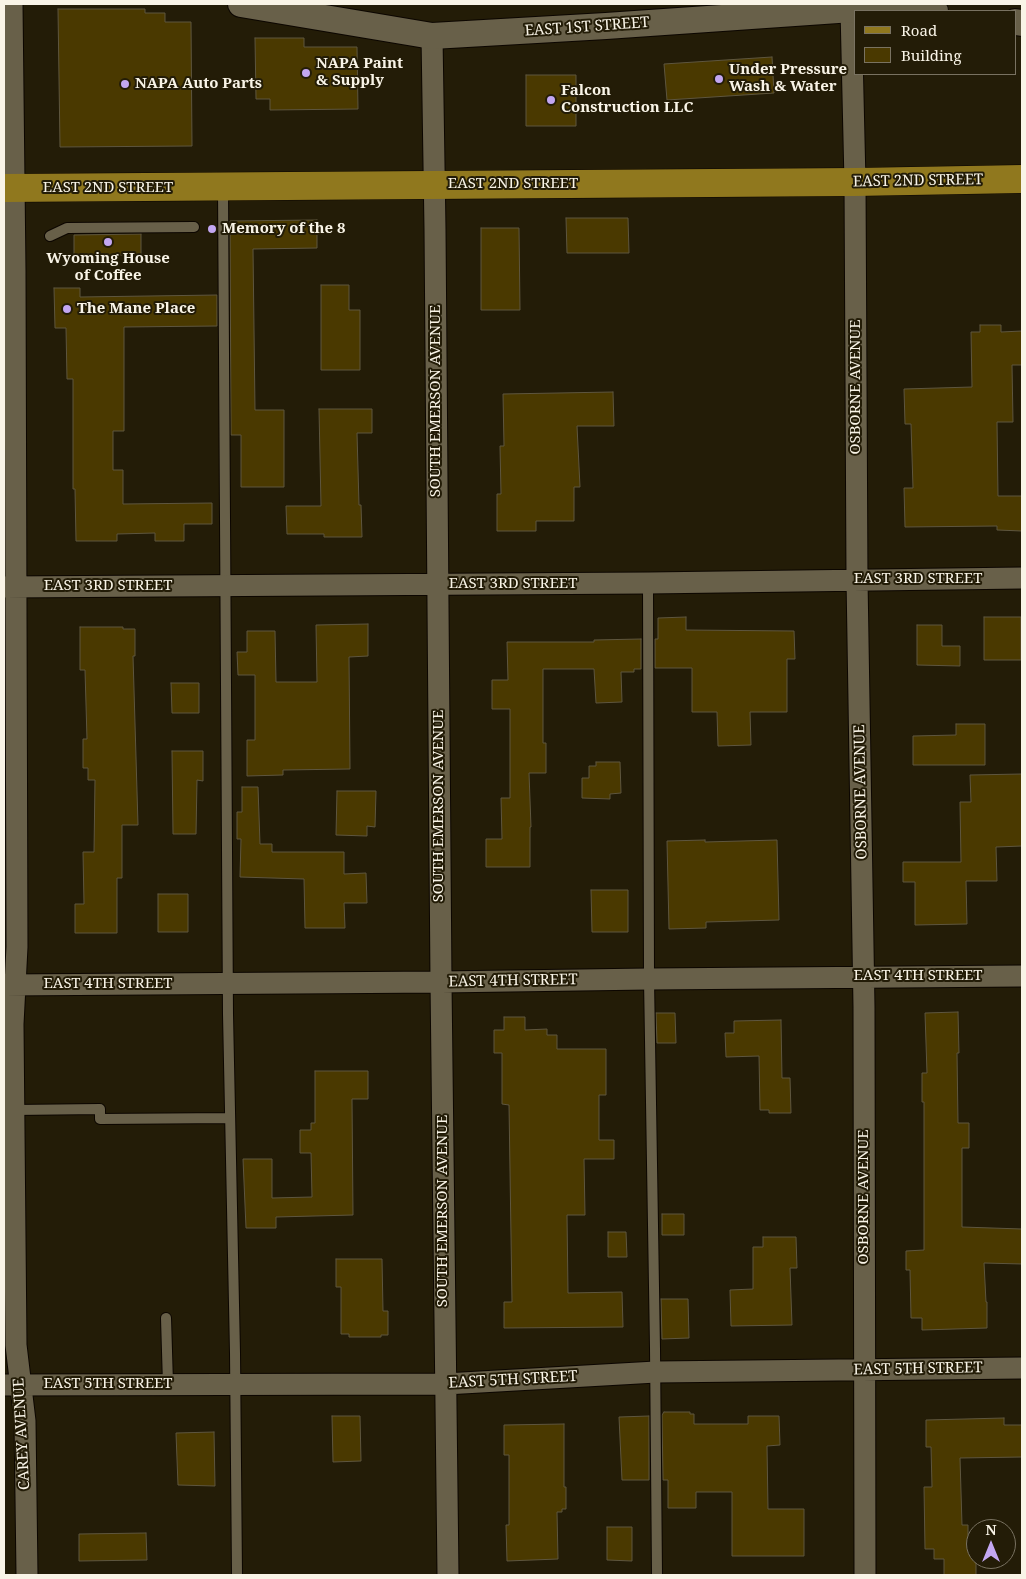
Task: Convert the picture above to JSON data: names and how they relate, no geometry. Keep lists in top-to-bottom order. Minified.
{"streets":{"main road":["EAST 2ND STREET"],"street":["EAST 1ST STREET","OSBORNE AVENUE","SOUTH EMERSON AVENUE","EAST 3RD STREET","EAST 4TH STREET","EAST 5TH STREET","CAREY AVENUE"]},"crossings":[["EAST 1ST STREET","OSBORNE AVENUE"],["EAST 1ST STREET","SOUTH EMERSON AVENUE"],["EAST 2ND STREET","OSBORNE AVENUE"],["EAST 2ND STREET","SOUTH EMERSON AVENUE"],["EAST 2ND STREET","CAREY AVENUE"],["OSBORNE AVENUE","EAST 3RD STREET"],["OSBORNE AVENUE","EAST 4TH STREET"],["OSBORNE AVENUE","EAST 5TH STREET"],["SOUTH EMERSON AVENUE","EAST 3RD STREET"],["SOUTH EMERSON AVENUE","EAST 4TH STREET"],["SOUTH EMERSON AVENUE","EAST 5TH STREET"],["EAST 3RD STREET","CAREY AVENUE"],["EAST 4TH STREET","CAREY AVENUE"],["EAST 5TH STREET","CAREY AVENUE"]],"places":["NAPA Paint & Supply","Under Pressure Wash & Water","NAPA Auto Parts","Falcon Construction LLC","Memory of the 8","Wyoming House of Coffee","The Mane Place"],"legend":["Road","Building"],"north":"top"}
